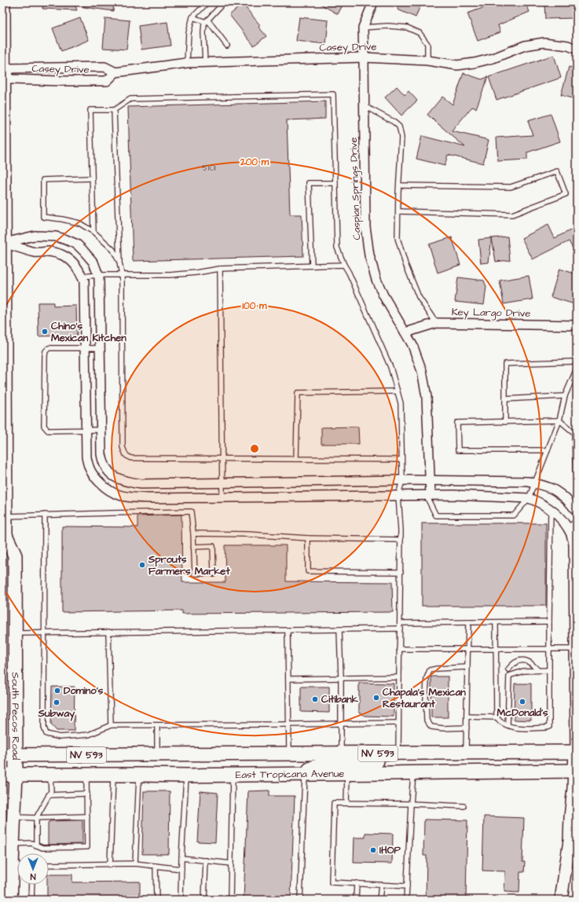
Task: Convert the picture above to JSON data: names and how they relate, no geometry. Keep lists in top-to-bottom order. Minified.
{"streets":{"main road":["South Pecos Road","NV 593","East Tropicana Avenue"],"street":["Casey Drive","Caspian Springs Drive","Key Largo Drive"]},"crossings":[["Casey Drive","Caspian Springs Drive"],["Casey Drive","South Pecos Road"],["Caspian Springs Drive","Key Largo Drive"],["South Pecos Road","East Tropicana Avenue"]],"places":["Chino's Mexican Kitchen","Sprouts Farmers Market","Domino's","Chapala's Mexican Restaurant","Citibank","McDonald's","Subway","IHOP"],"house_numbers":["5101"],"north":"bottom","rings":["200 m","100 m"]}
